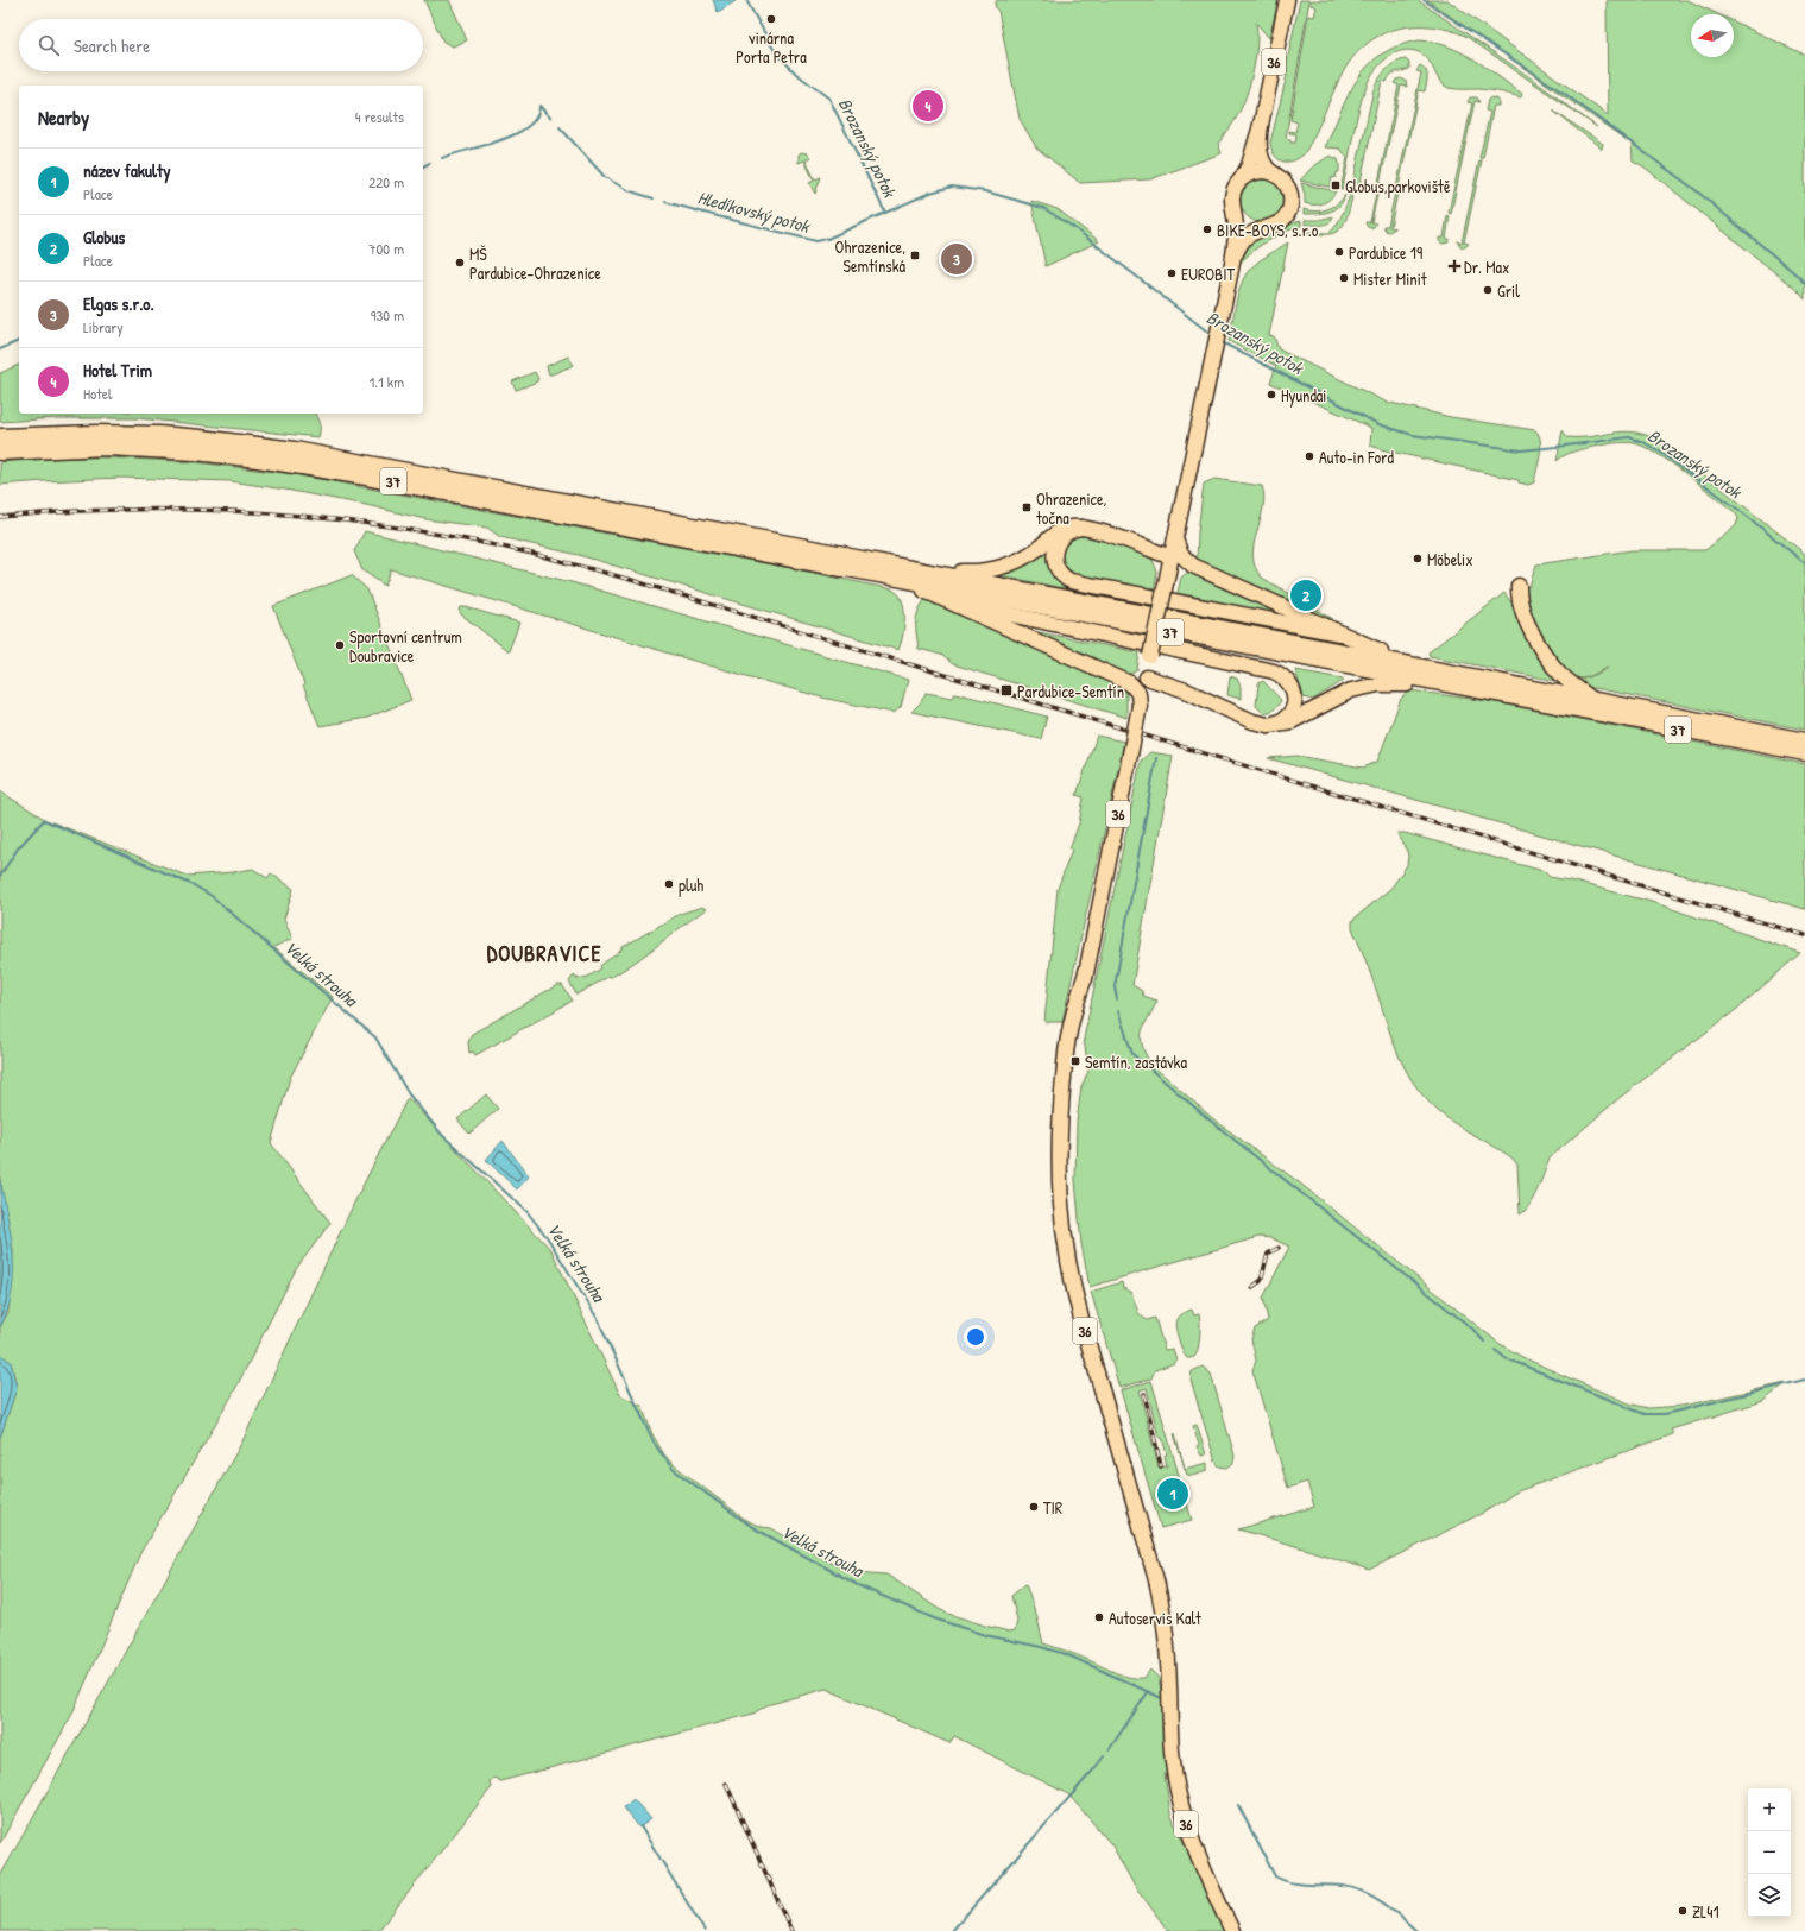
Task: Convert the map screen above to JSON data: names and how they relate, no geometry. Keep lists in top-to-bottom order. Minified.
{"streets":{"highway":["37"],"main road":["36"]},"districts":["DOUBRAVICE"],"water":["Brozanský potok","Hledíkovský potok","Velká strouha"],"places":{"other":["vinárna Porta Petra","BIKE-BOYS, s.r.o","Pardubice 19","MŠ Pardubice-Ohrazenice","EUROBIT","Mister Minit","Gril","Hyundai","Auto-in Ford","Möbelix","Sportovní centrum Doubravice","pluh","TIR","Autoservis Kalt","ZL41"],"transit":["Globus,parkoviště","Ohrazenice, Semtínská","Ohrazenice, točna","Pardubice-Semtín","Semtín, zastávka"],"health":["Dr. Max"]},"north":"left","page":{"search":"Search here","heading":["Nearby","4 results"],"pins":["4","3","2","1"],"list":[{"mark":"1","name":"název fakulty","note":"Place","value":"220 m"},{"mark":"2","name":"Globus","note":"Place","value":"700 m"},{"mark":"3","name":"Elgas s.r.o.","note":"Library","value":"930 m"},{"mark":"4","name":"Hotel Trim","note":"Hotel","value":"1.1 km"}],"map_buttons":["+","−"]}}
